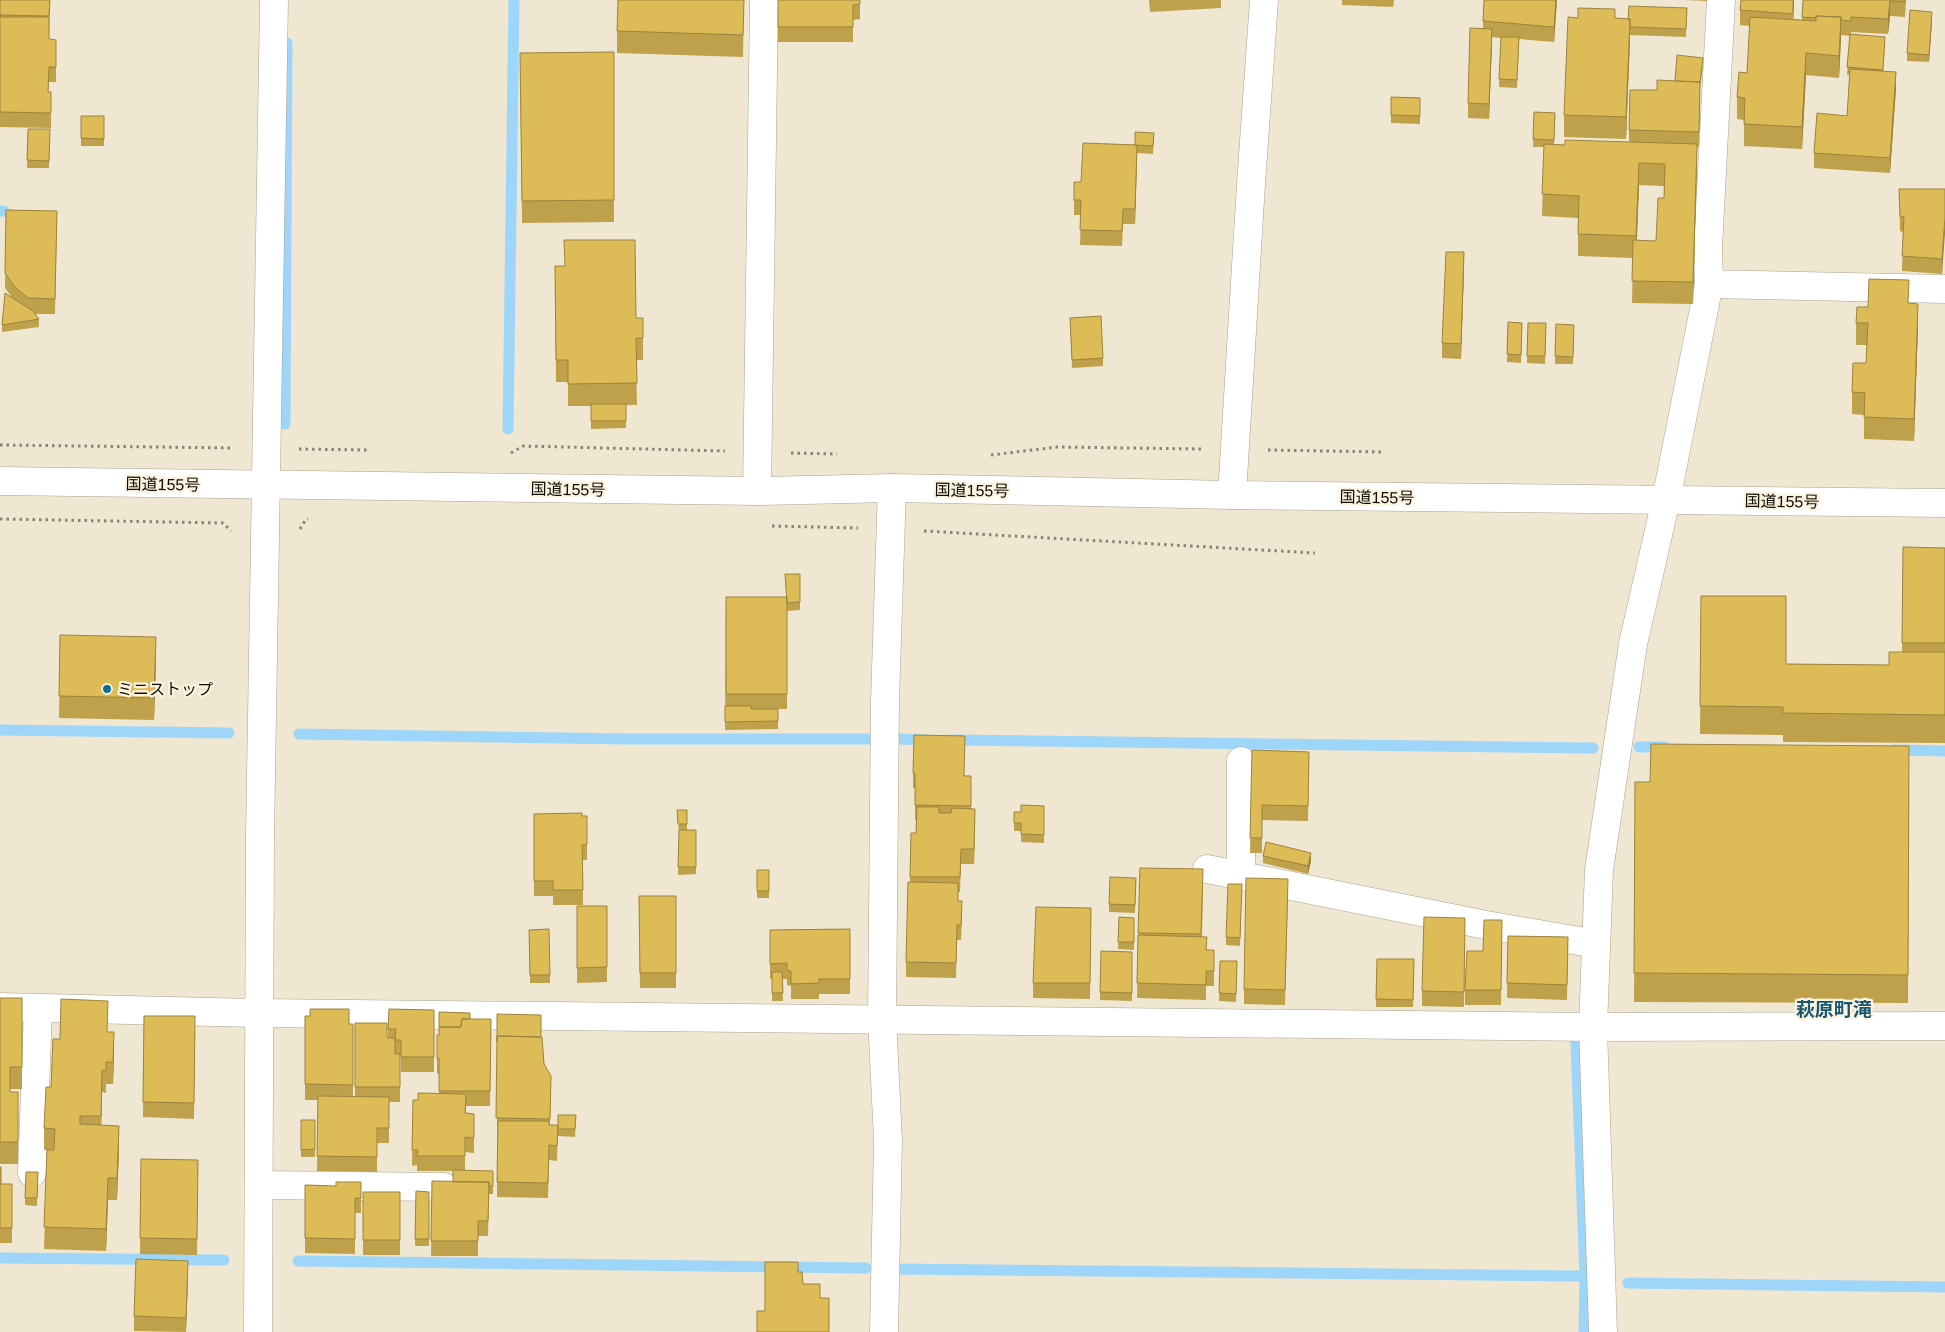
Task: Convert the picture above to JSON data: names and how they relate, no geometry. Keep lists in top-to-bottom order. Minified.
{"streets":{"main road":["国道155号"]},"districts":["萩原町滝"],"places":["ミニストップ"]}
